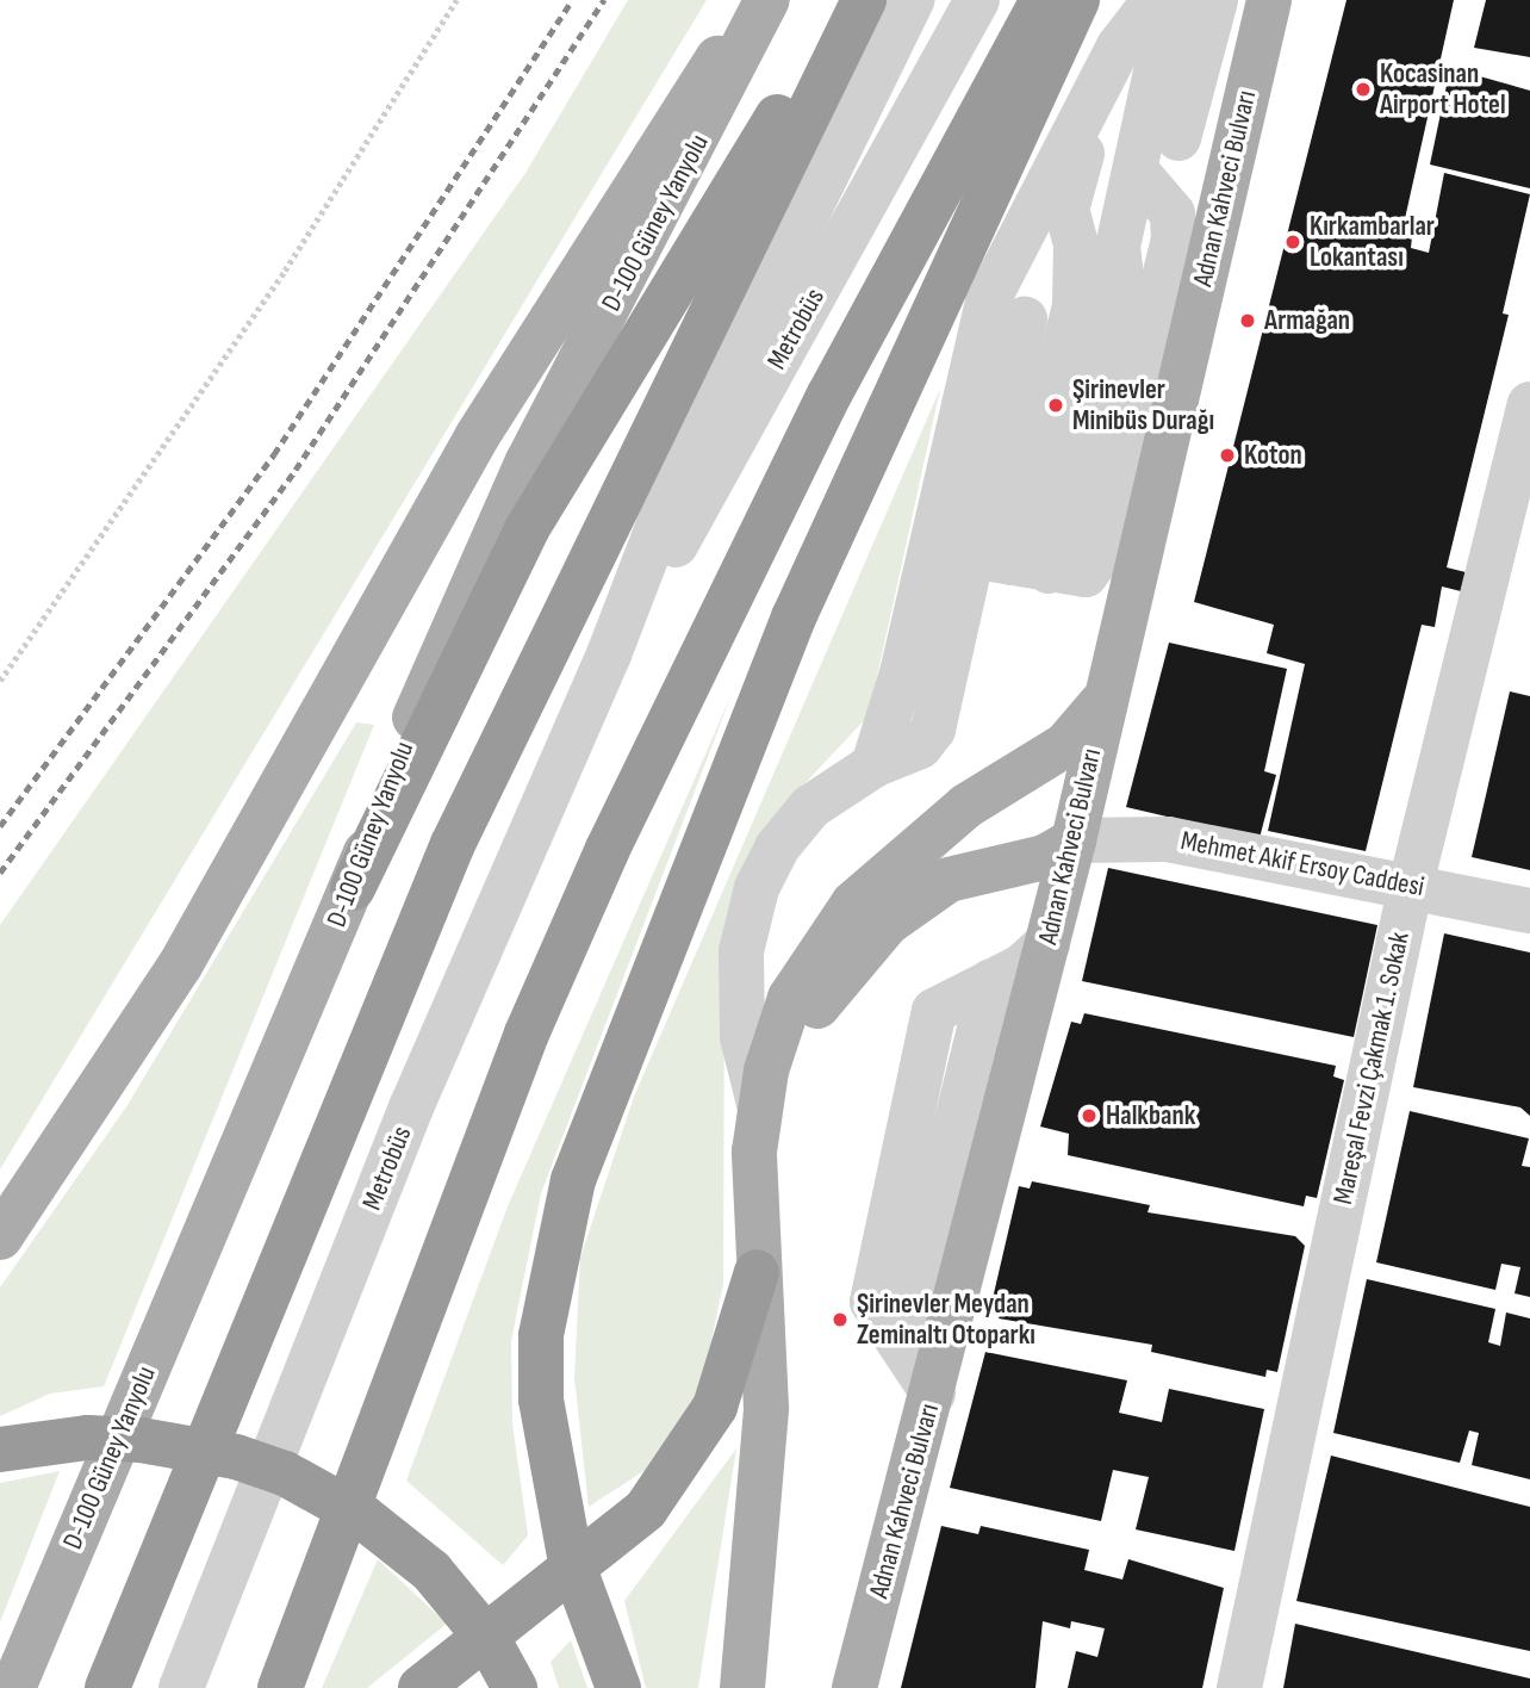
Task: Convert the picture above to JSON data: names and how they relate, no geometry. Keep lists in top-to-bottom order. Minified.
{"streets":{"main road":["Adnan Kahveci Bulvarı","D-100 Güney Yanyolu"],"street":["Metrobüs","Mehmet Akif Ersoy Caddesi","Mareşal Fevzi Çakmak 1. Sokak"]},"crossings":[["Adnan Kahveci Bulvarı","Mehmet Akif Ersoy Caddesi"],["Mehmet Akif Ersoy Caddesi","Mareşal Fevzi Çakmak 1. Sokak"]],"places":["Kocasinan Airport Hotel","Kırkambarlar Lokantası","Armağan","Şirinevler Minibüs Durağı","Koton","Halkbank","Şirinevler Meydan Zeminaltı Otoparkı"]}
